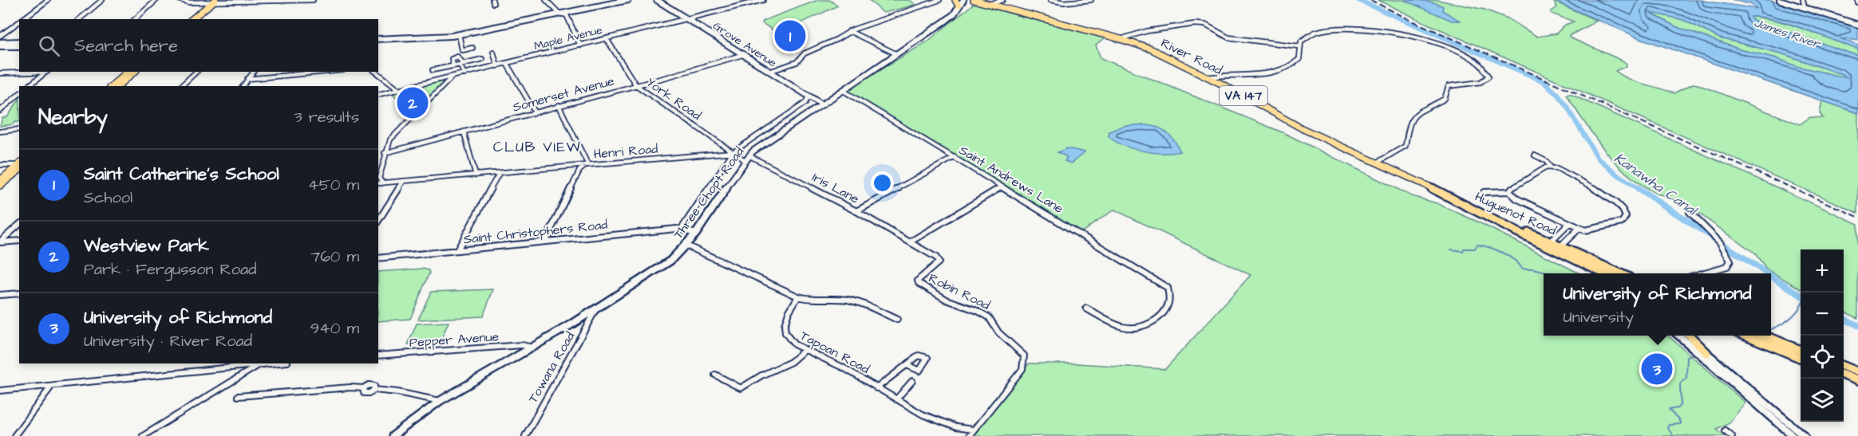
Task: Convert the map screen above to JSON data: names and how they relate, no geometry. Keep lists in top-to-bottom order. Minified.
{"streets":{"main road":["Grove Avenue","River Road","VA 147","Three Chopt Road","Huguenot Road"],"street":["Maple Avenue","Somerset Avenue","York Road","Henri Road","Saint Andrews Lane","Iris Lane","Saint Christophers Road","Robin Road","Pepper Avenue","Tapoan Road","Towana Road"]},"crossings":[["Maple Avenue","Grove Avenue"],["Maple Avenue","York Road"],["Grove Avenue","Somerset Avenue"],["Grove Avenue","Three Chopt Road"],["River Road","Huguenot Road"],["Somerset Avenue","York Road"],["York Road","Henri Road"],["York Road","Iris Lane"],["York Road","Three Chopt Road"],["Saint Andrews Lane","Three Chopt Road"],["Iris Lane","Three Chopt Road"],["Iris Lane","Robin Road"],["Three Chopt Road","Saint Christophers Road"],["Three Chopt Road","Pepper Avenue"],["Three Chopt Road","Towana Road"],["Robin Road","Tapoan Road"]],"districts":["CLUB VIEW"],"water":["James River","Kanawha Canal"],"page":{"pins":["1","2","3"],"search":"Search here","heading":["Nearby","3 results"],"list":[{"mark":"1","name":"Saint Catherine's School","note":"School","value":"450 m"},{"mark":"2","name":"Westview Park","note":"Park · Fergusson Road","value":"760 m"},{"mark":"3","name":"University of Richmond","note":"University · River Road","value":"940 m"}],"map_buttons":["+","−"],"popup":["University of Richmond","University"]}}
